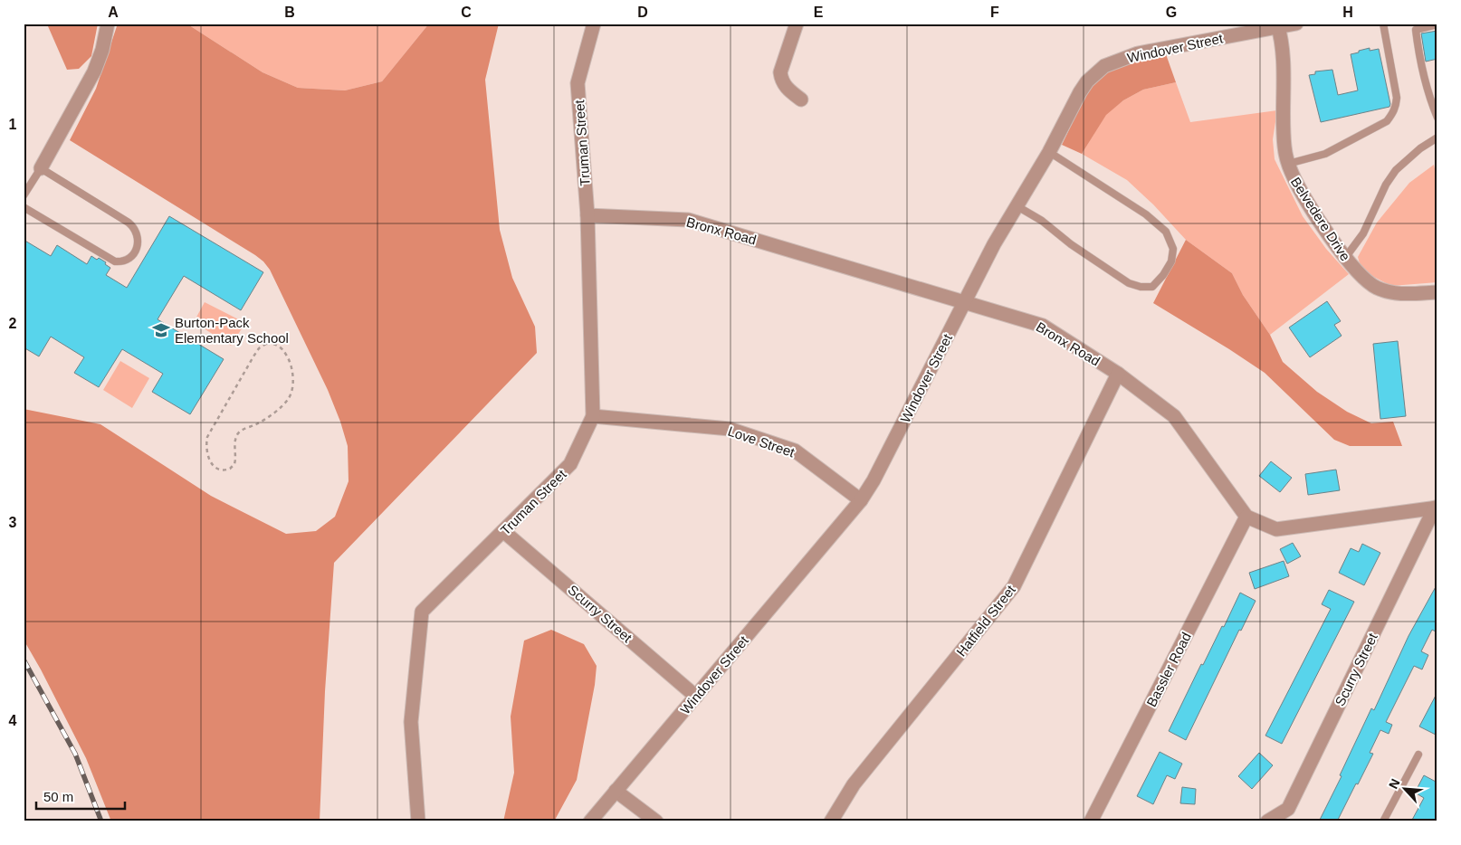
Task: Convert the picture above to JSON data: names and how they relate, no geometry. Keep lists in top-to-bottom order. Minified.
{"streets":{"street":["Windover Street","Truman Street","Belvedere Drive","Bronx Road","Love Street","Scurry Street","Hatfield Street","Bassler Road"]},"crossings":[["Windover Street","Belvedere Drive"],["Windover Street","Bronx Road"],["Windover Street","Love Street"],["Windover Street","Scurry Street"],["Truman Street","Bronx Road"],["Truman Street","Love Street"],["Truman Street","Scurry Street"],["Bronx Road","Scurry Street"],["Bronx Road","Hatfield Street"],["Bronx Road","Bassler Road"]],"places":{"school or university":["Burton-Pack Elementary School"]},"scale_bar":"50 m","north":"top left","grid":{"columns":["A","B","C","D","E","F","G","H"],"rows":["1","2","3","4"]}}
